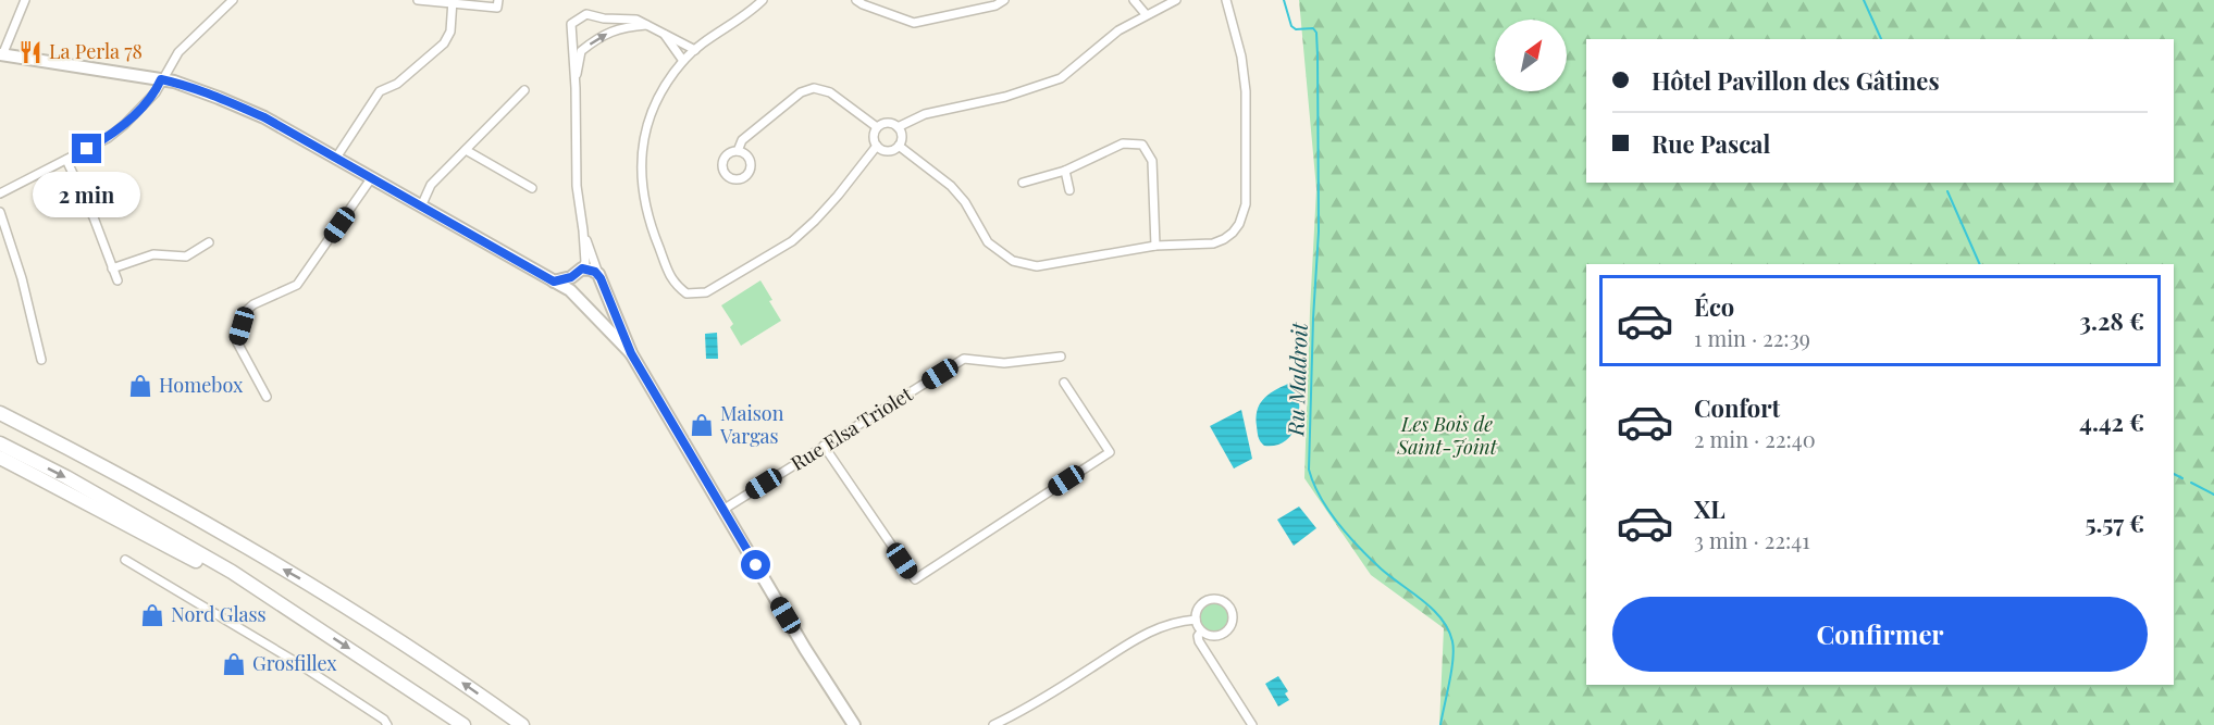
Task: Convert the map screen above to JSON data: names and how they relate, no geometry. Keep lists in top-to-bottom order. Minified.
{"streets":{"street":["Rue Elsa Triolet"]},"water":["Ru Maldroit"],"parks":["Les Bois de Saint-Joint"],"places":{"restaurant":["La Perla 78"],"shop":["Homebox","Maison Vargas","Nord Glass","Grosfillex"]},"north":"top right","page":{"banner":["Hôtel Pavillon des Gâtines","Rue Pascal"],"bubble":"2 min","list":[{"name":"Éco","note":"1 min · 22:39","value":"3.28 €"},{"name":"Confort","note":"2 min · 22:40","value":"4.42 €"},{"name":"XL","note":"3 min · 22:41","value":"5.57 €"}],"buttons":"Confirmer"}}
